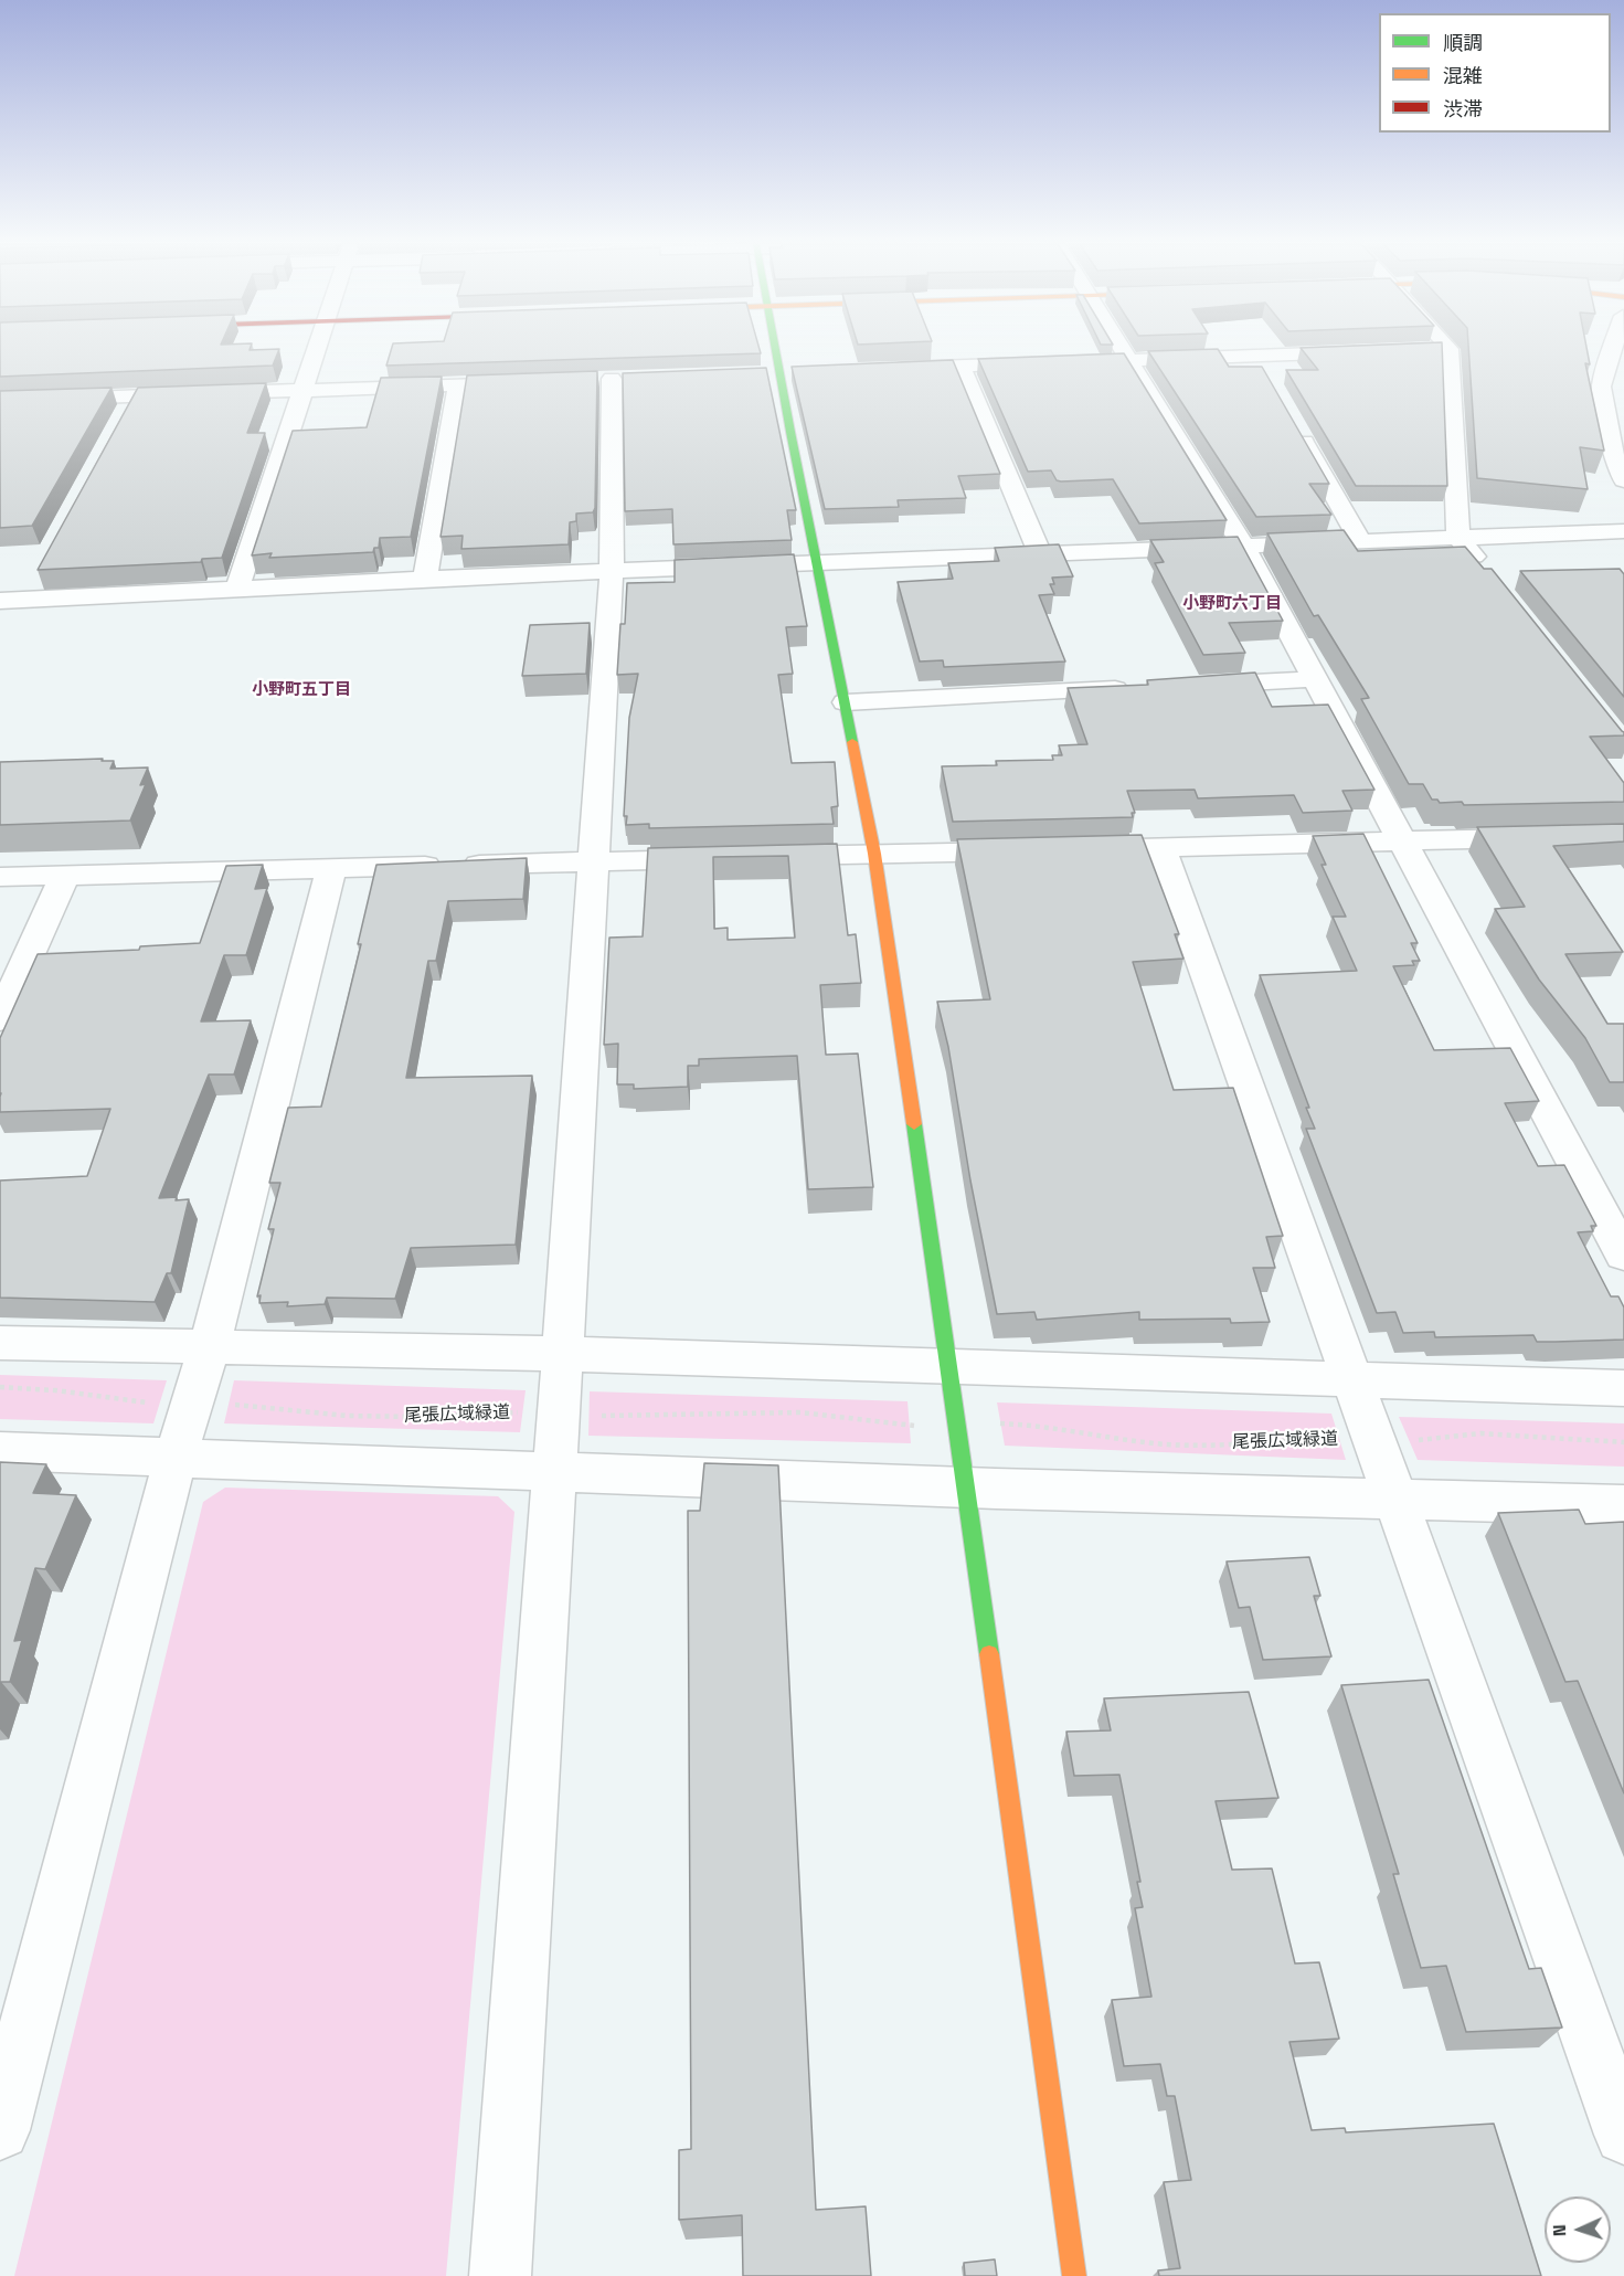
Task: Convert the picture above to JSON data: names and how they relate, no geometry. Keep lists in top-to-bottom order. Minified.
{"streets":{"path":["尾張広域緑道"]},"districts":["小野町六丁目","小野町五丁目"],"legend":["順調","混雑","渋滞"],"north":"left"}
